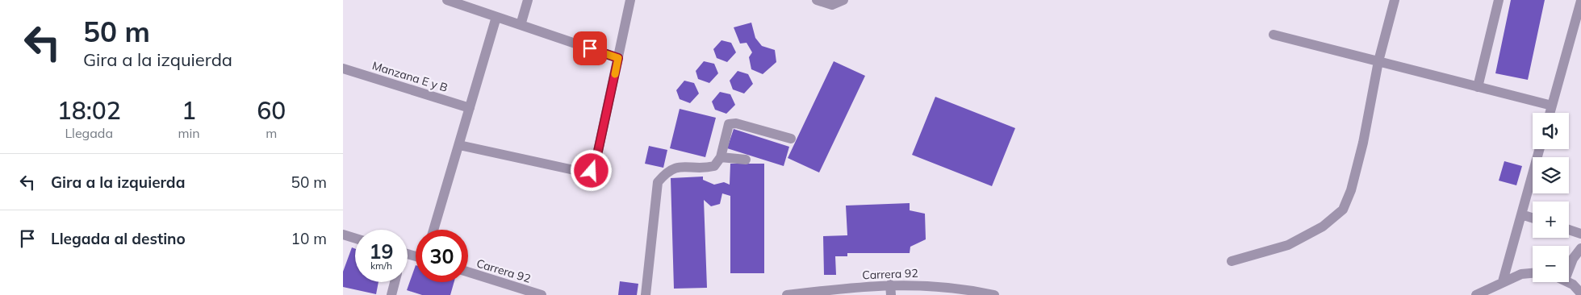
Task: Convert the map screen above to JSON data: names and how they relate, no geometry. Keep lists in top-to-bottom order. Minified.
{"streets":{"street":["Manzana E y B","Carrera 92"]},"page":{"turn":["50 m","Gira a la izquierda"],"eta":["18:02","Llegada","1","min","60","m"],"map_buttons":["+","−"],"list":[{"name":"Gira a la izquierda","value":"50 m"},{"name":"Llegada al destino","value":"10 m"}],"speed":"19 km/h","limit":"30"}}
